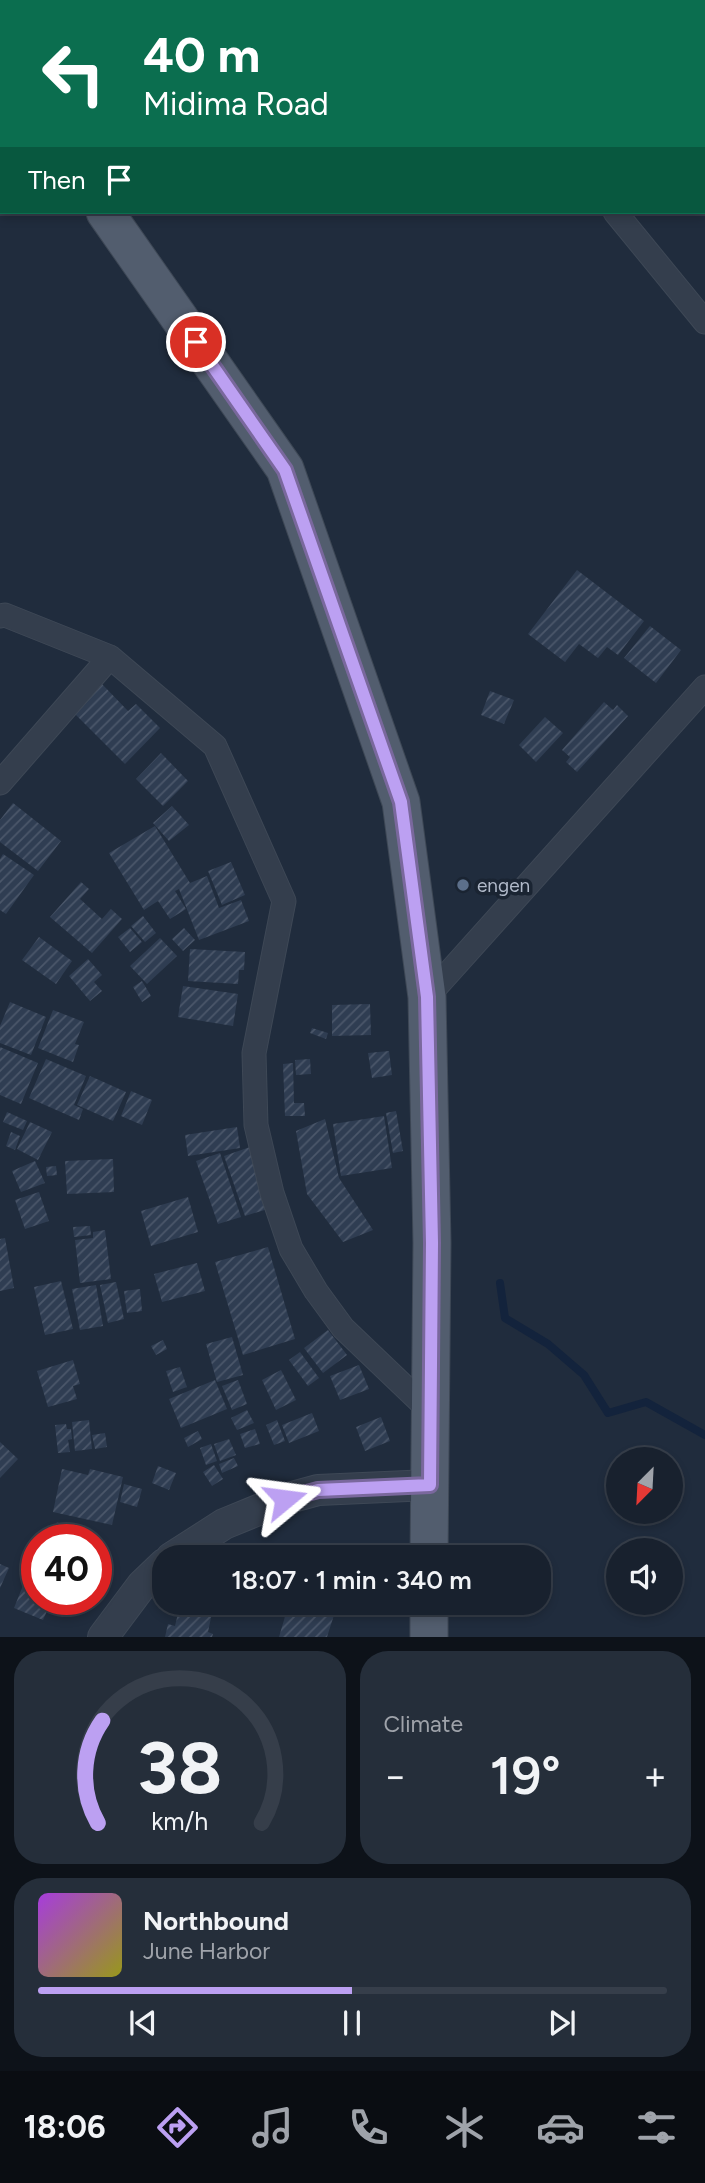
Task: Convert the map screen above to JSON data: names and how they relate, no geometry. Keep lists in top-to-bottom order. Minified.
{"places":["engen"],"north":"bottom left","page":{"turn":["40 m","Midima Road"],"then":"Then","limit":"40","trip":"18:07 · 1 min · 340 m","tile":"Climate","heat":["−","19°","+"],"song":["Northbound","June Harbor"],"tabs":"18:06","gauge":["38","km/h"]}}
